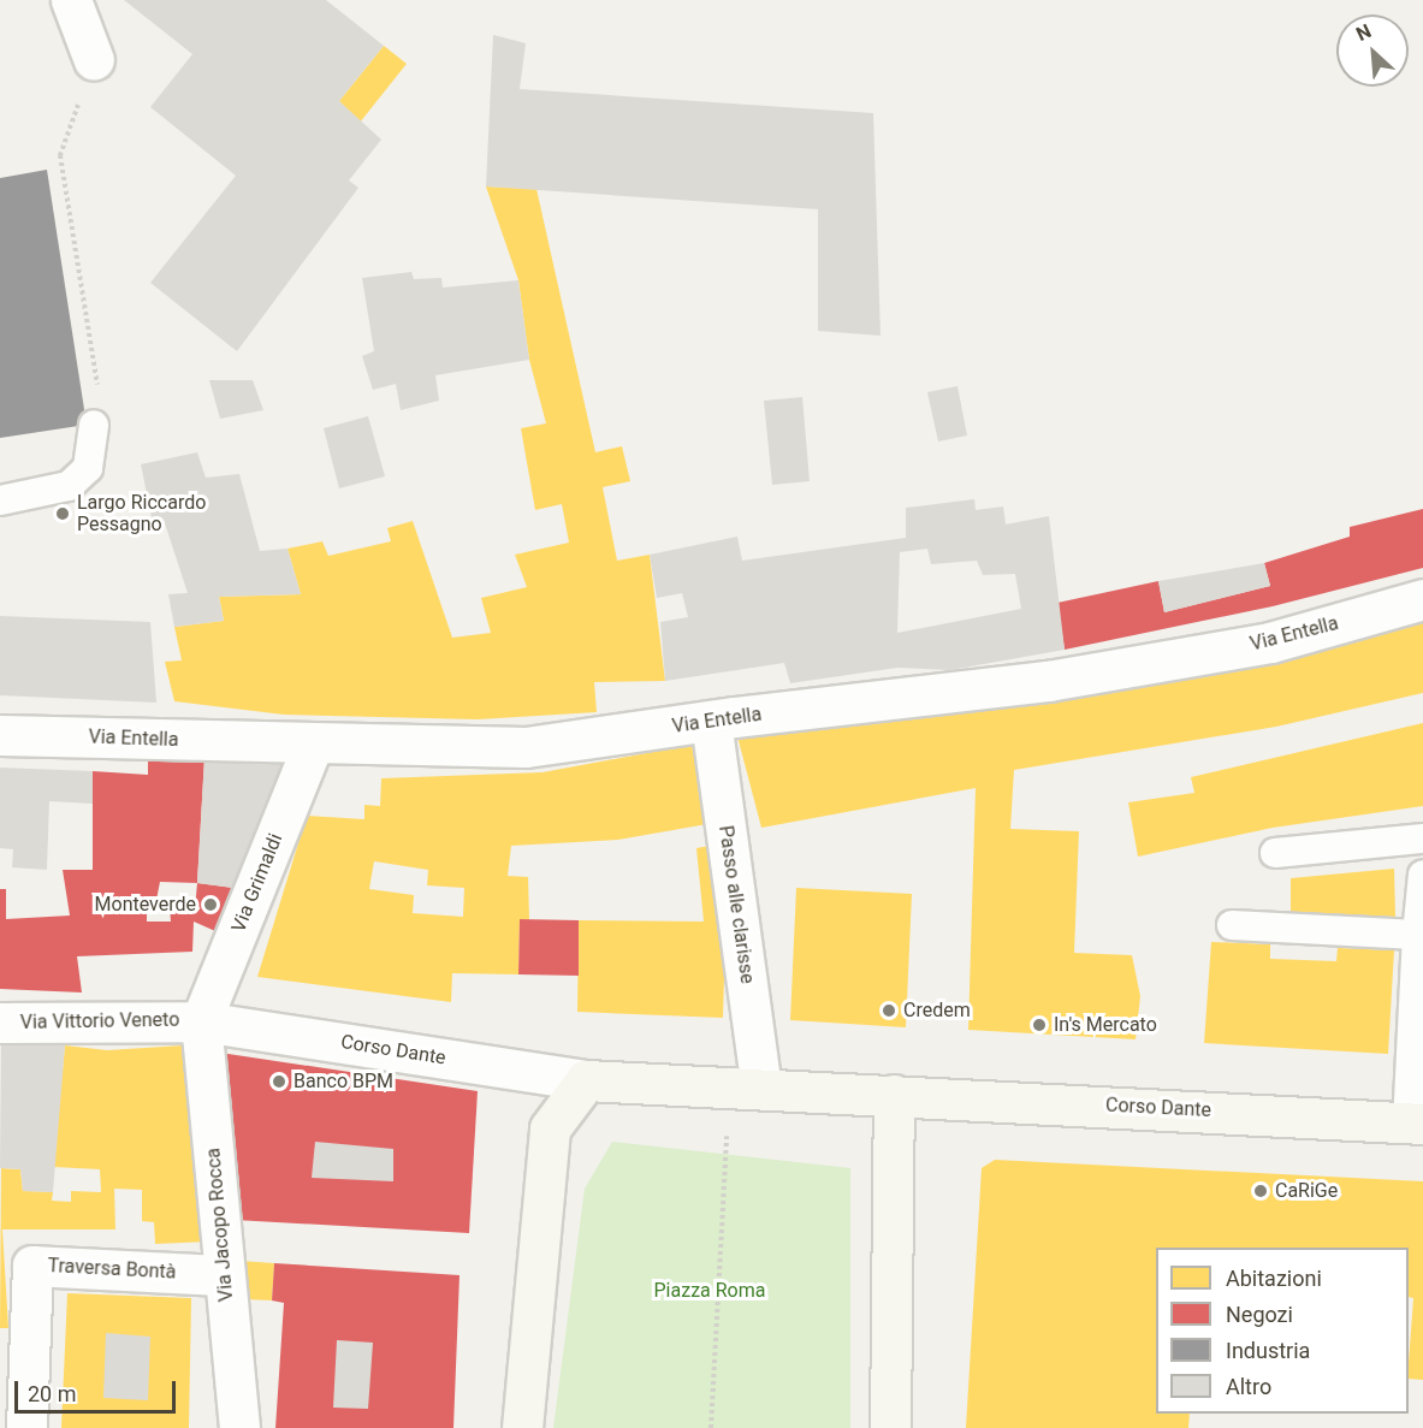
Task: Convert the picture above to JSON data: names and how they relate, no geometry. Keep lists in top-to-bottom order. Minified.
{"streets":{"street":["Via Entella","Via Grimaldi","Passo alle clarisse","Via Vittorio Veneto","Corso Dante","Via Jacopo Rocca","Traversa Bontà"]},"crossings":[["Via Entella","Via Grimaldi"],["Via Entella","Passo alle clarisse"],["Via Grimaldi","Via Vittorio Veneto"],["Via Grimaldi","Corso Dante"],["Via Grimaldi","Via Jacopo Rocca"],["Via Vittorio Veneto","Corso Dante"],["Via Vittorio Veneto","Via Jacopo Rocca"],["Corso Dante","Via Jacopo Rocca"],["Via Jacopo Rocca","Traversa Bontà"]],"parks":["Piazza Roma"],"places":["Largo Riccardo Pessagno","Monteverde","Credem","In's Mercato","Banco BPM","CaRiGe"],"legend":["Abitazioni","Negozi","Industria","Altro"],"scale_bar":"20 m","north":"top left"}
